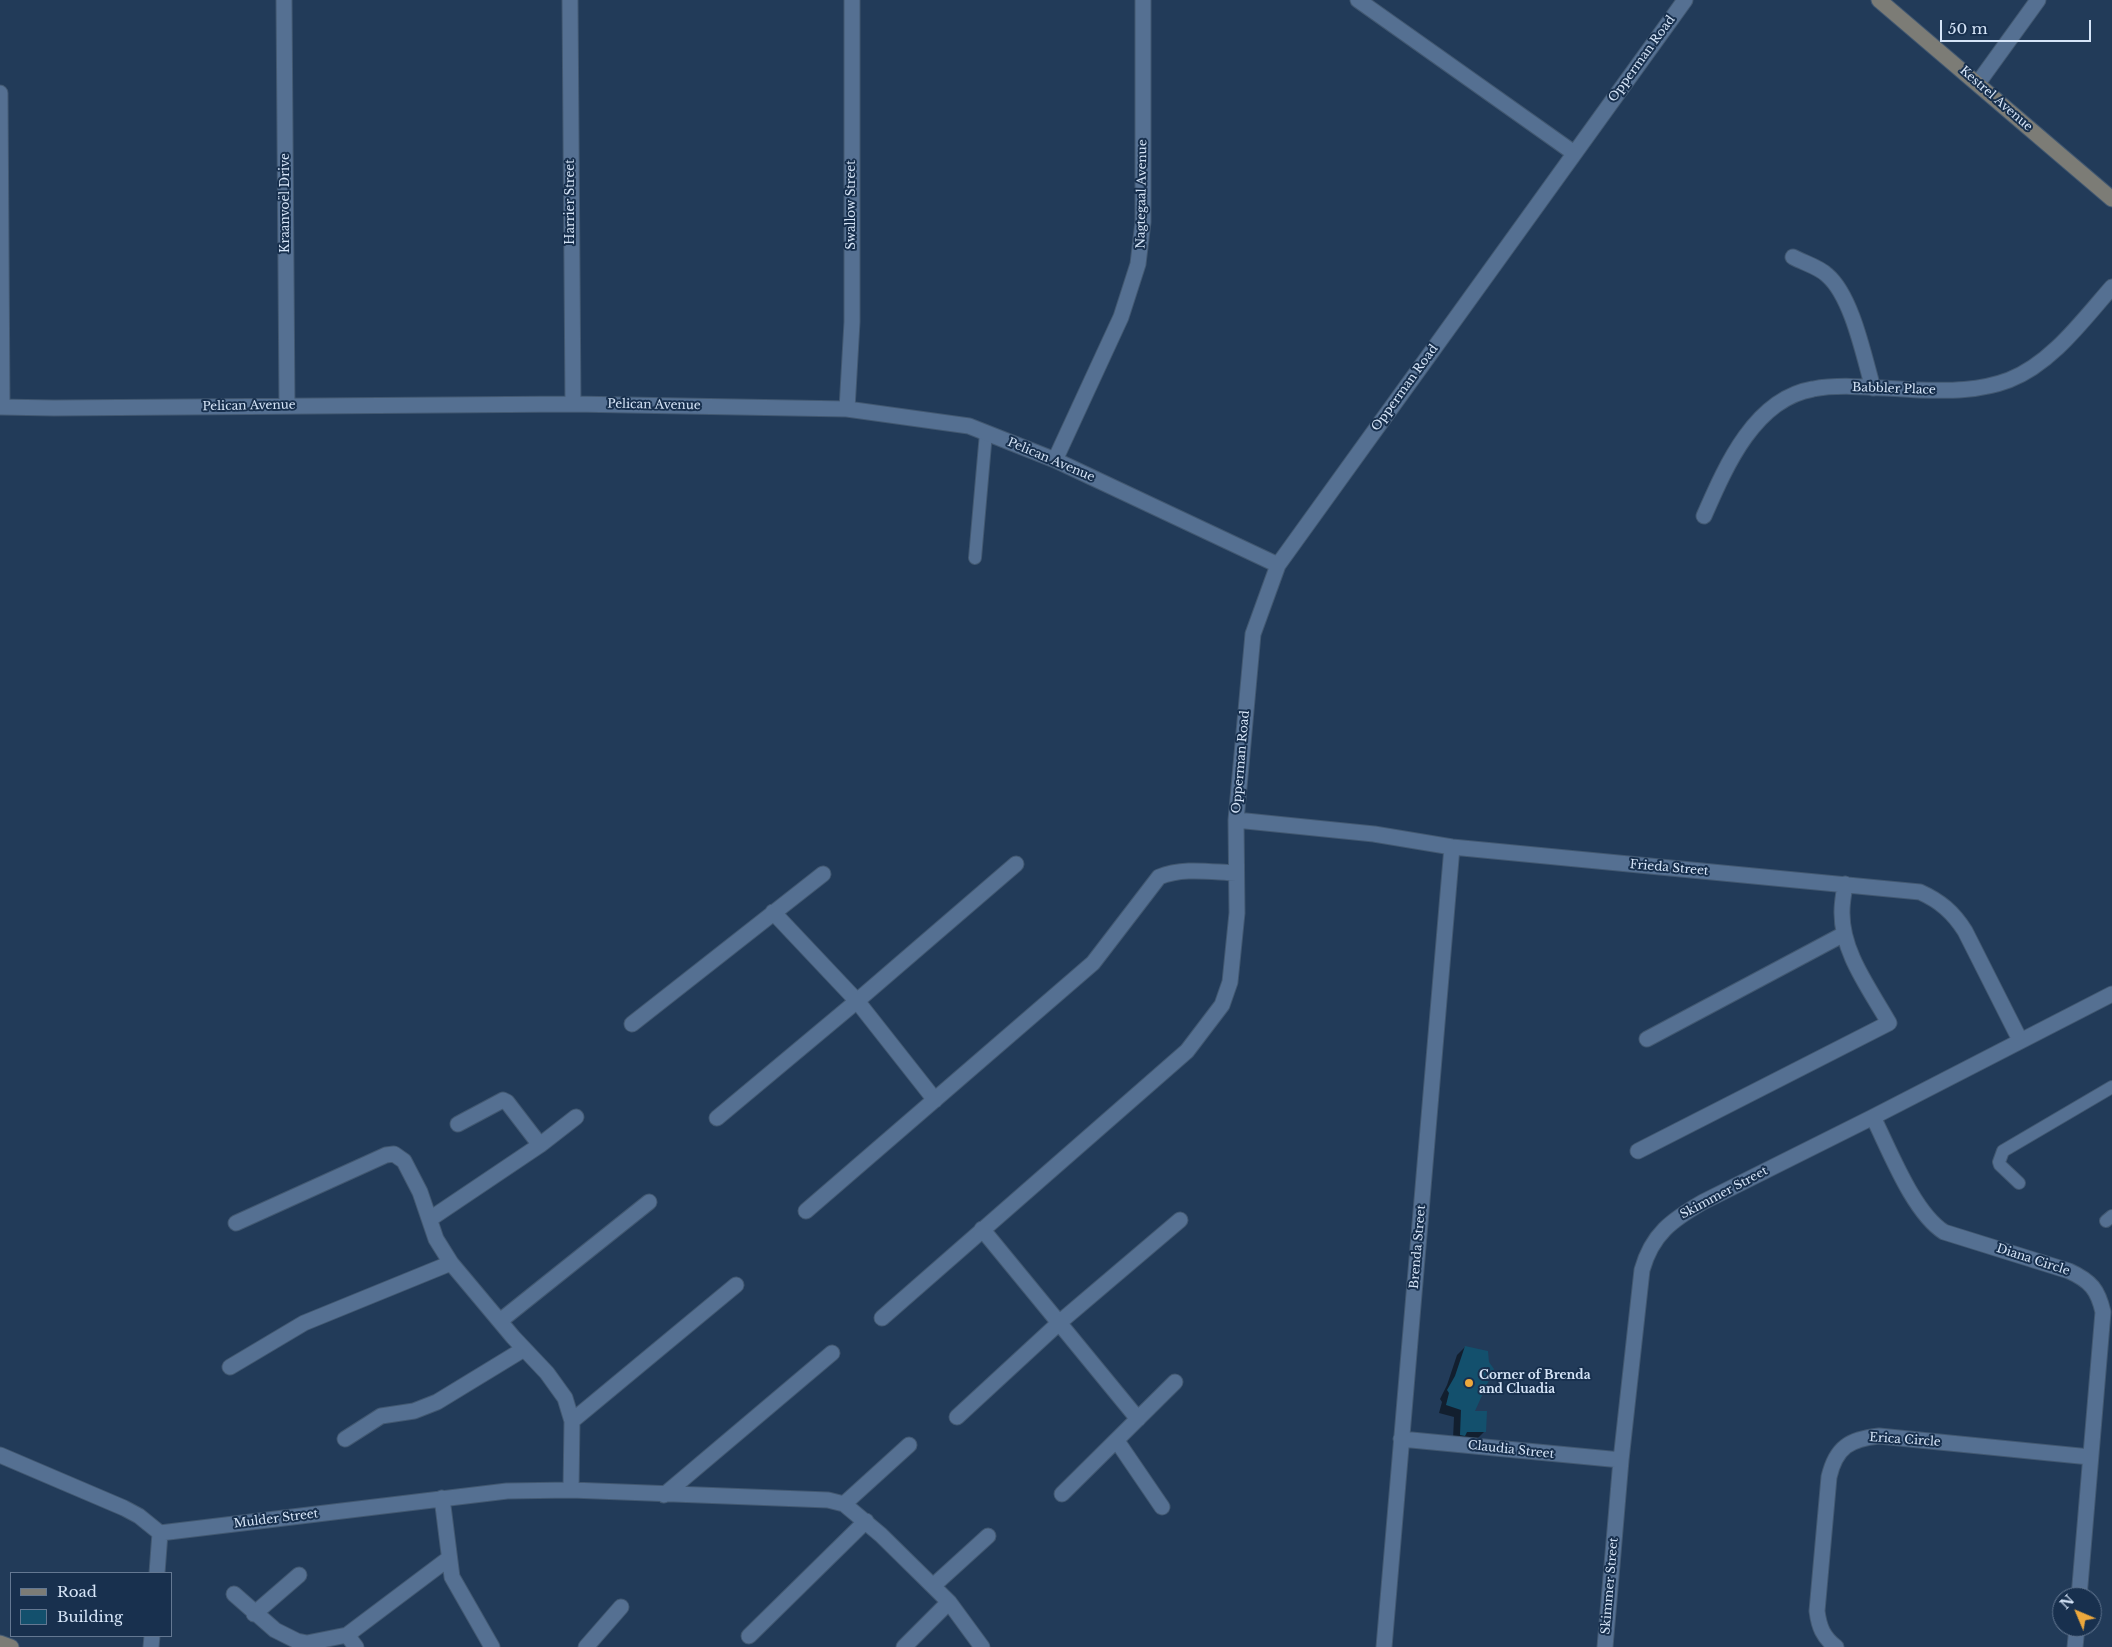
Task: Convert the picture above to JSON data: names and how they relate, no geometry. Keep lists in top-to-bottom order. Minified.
{"streets":{"street":["Opperman Road","Kestrel Avenue","Nagtegaal Avenue","Harrier Street","Kraanvoël Drive","Swallow Street","Babbler Place","Pelican Avenue","Frieda Street","Skimmer Street","Brenda Street","Diana Circle","Erica Circle","Claudia Street","Mulder Street"]},"crossings":[["Opperman Road","Pelican Avenue"],["Opperman Road","Frieda Street"],["Nagtegaal Avenue","Pelican Avenue"],["Harrier Street","Pelican Avenue"],["Kraanvoël Drive","Pelican Avenue"],["Swallow Street","Pelican Avenue"],["Frieda Street","Skimmer Street"],["Frieda Street","Brenda Street"],["Skimmer Street","Diana Circle"],["Skimmer Street","Claudia Street"],["Brenda Street","Claudia Street"],["Diana Circle","Erica Circle"]],"places":["Corner of Brenda and Cluadia"],"legend":["Road","Building"],"scale_bar":"50 m","north":"top left"}
